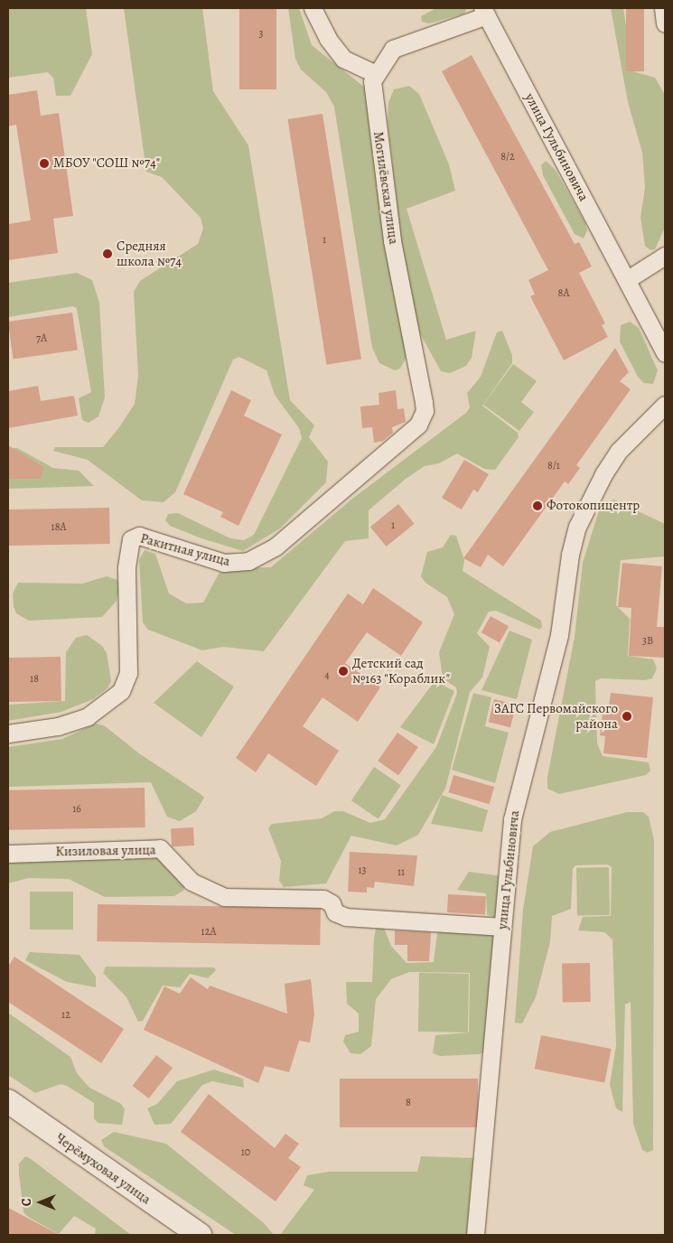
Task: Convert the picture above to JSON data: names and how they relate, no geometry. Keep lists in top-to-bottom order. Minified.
{"streets":{"main road":["Черёмуховая улица"],"street":["улица Гульбиновича","Могилёвская улица","Ракитная улица","Кизиловая улица"]},"crossings":[["улица Гульбиновича","Кизиловая улица"],["Могилёвская улица","Ракитная улица"]],"places":["МБОУ \"СОШ №74\"","Средняя школа №74","Фотокопицентр","Детский сад №163 \"Кораблик\"","ЗАГС Первомайского района"],"house_numbers":["3","8/2","1","8А","7А","8/1","1","18А","3В","4","18","16","13","11","12А","12","8","10"],"north":"left"}
